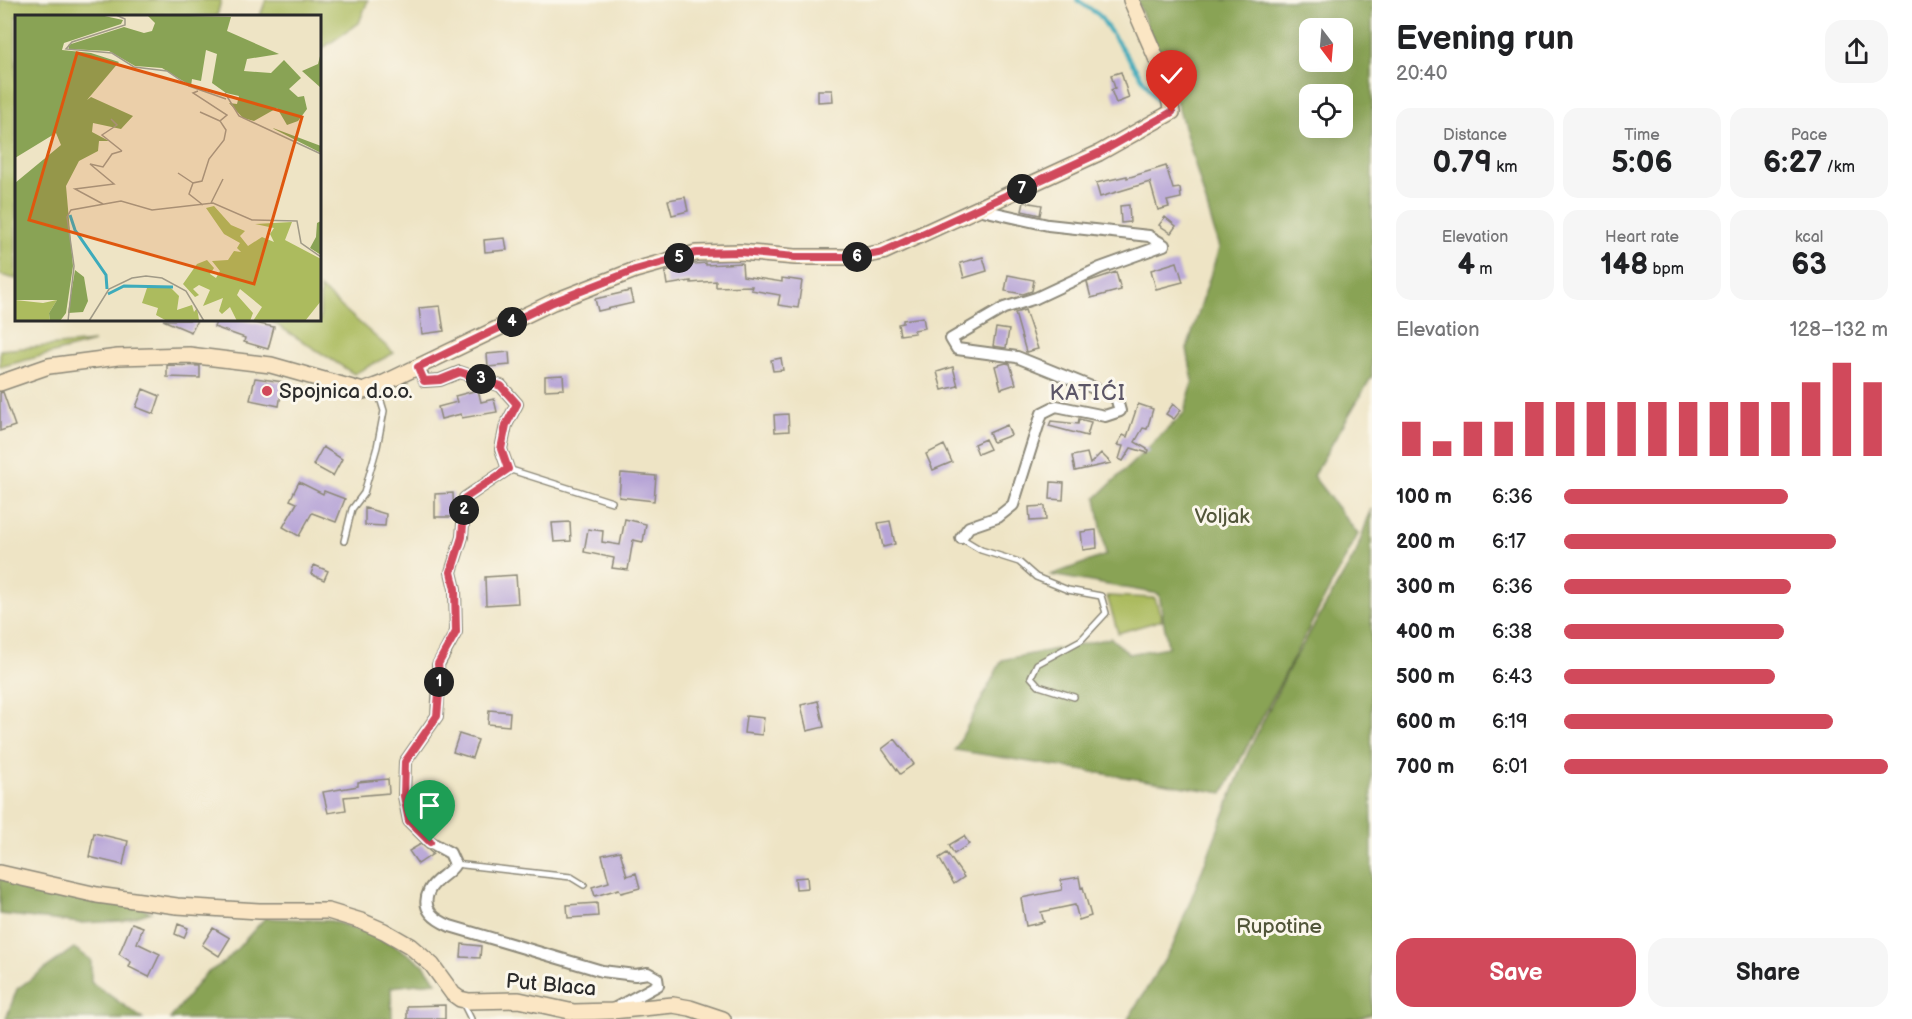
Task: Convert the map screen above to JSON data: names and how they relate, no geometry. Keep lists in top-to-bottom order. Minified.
{"streets":{"street":["Put Blaca"]},"districts":["KATIĆI"],"parks":["Voljak","Rupotine"],"places":["Spojnica d.o.o."],"north":"bottom","page":{"heading":["Evening run","20:40"],"stats":[["Distance","0.79 km"],["Time","5:06"],["Pace","6:27 /km"],["Elevation","4 m"],["Heart rate","148 bpm"],["kcal","63"]],"pins":["7","6","5","4","3","2","1"],"chart":["Elevation","128–132 m"],"list":[{"name":"100 m","note":"6:36"},{"name":"200 m","note":"6:17"},{"name":"300 m","note":"6:36"},{"name":"400 m","note":"6:38"},{"name":"500 m","note":"6:43"},{"name":"600 m","note":"6:19"},{"name":"700 m","note":"6:01"}],"buttons":["Save","Share"]}}
